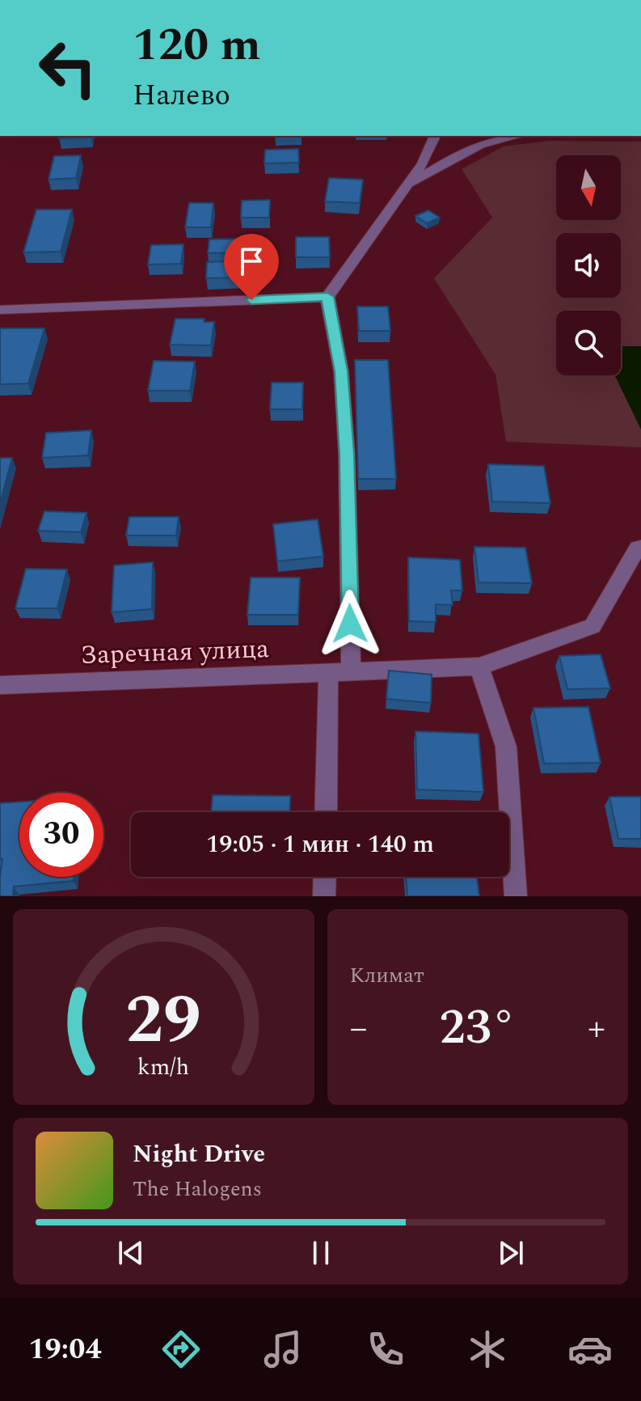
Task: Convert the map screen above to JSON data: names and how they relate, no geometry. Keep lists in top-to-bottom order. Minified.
{"streets":{"street":["Заречная улица"]},"north":"bottom","page":{"turn":["120 m","Налево"],"limit":"30","trip":"19:05 · 1 мин · 140 m","tile":"Климат","heat":["−","23°","+"],"song":["Night Drive","The Halogens"],"tabs":"19:04","gauge":["29","km/h"]}}
